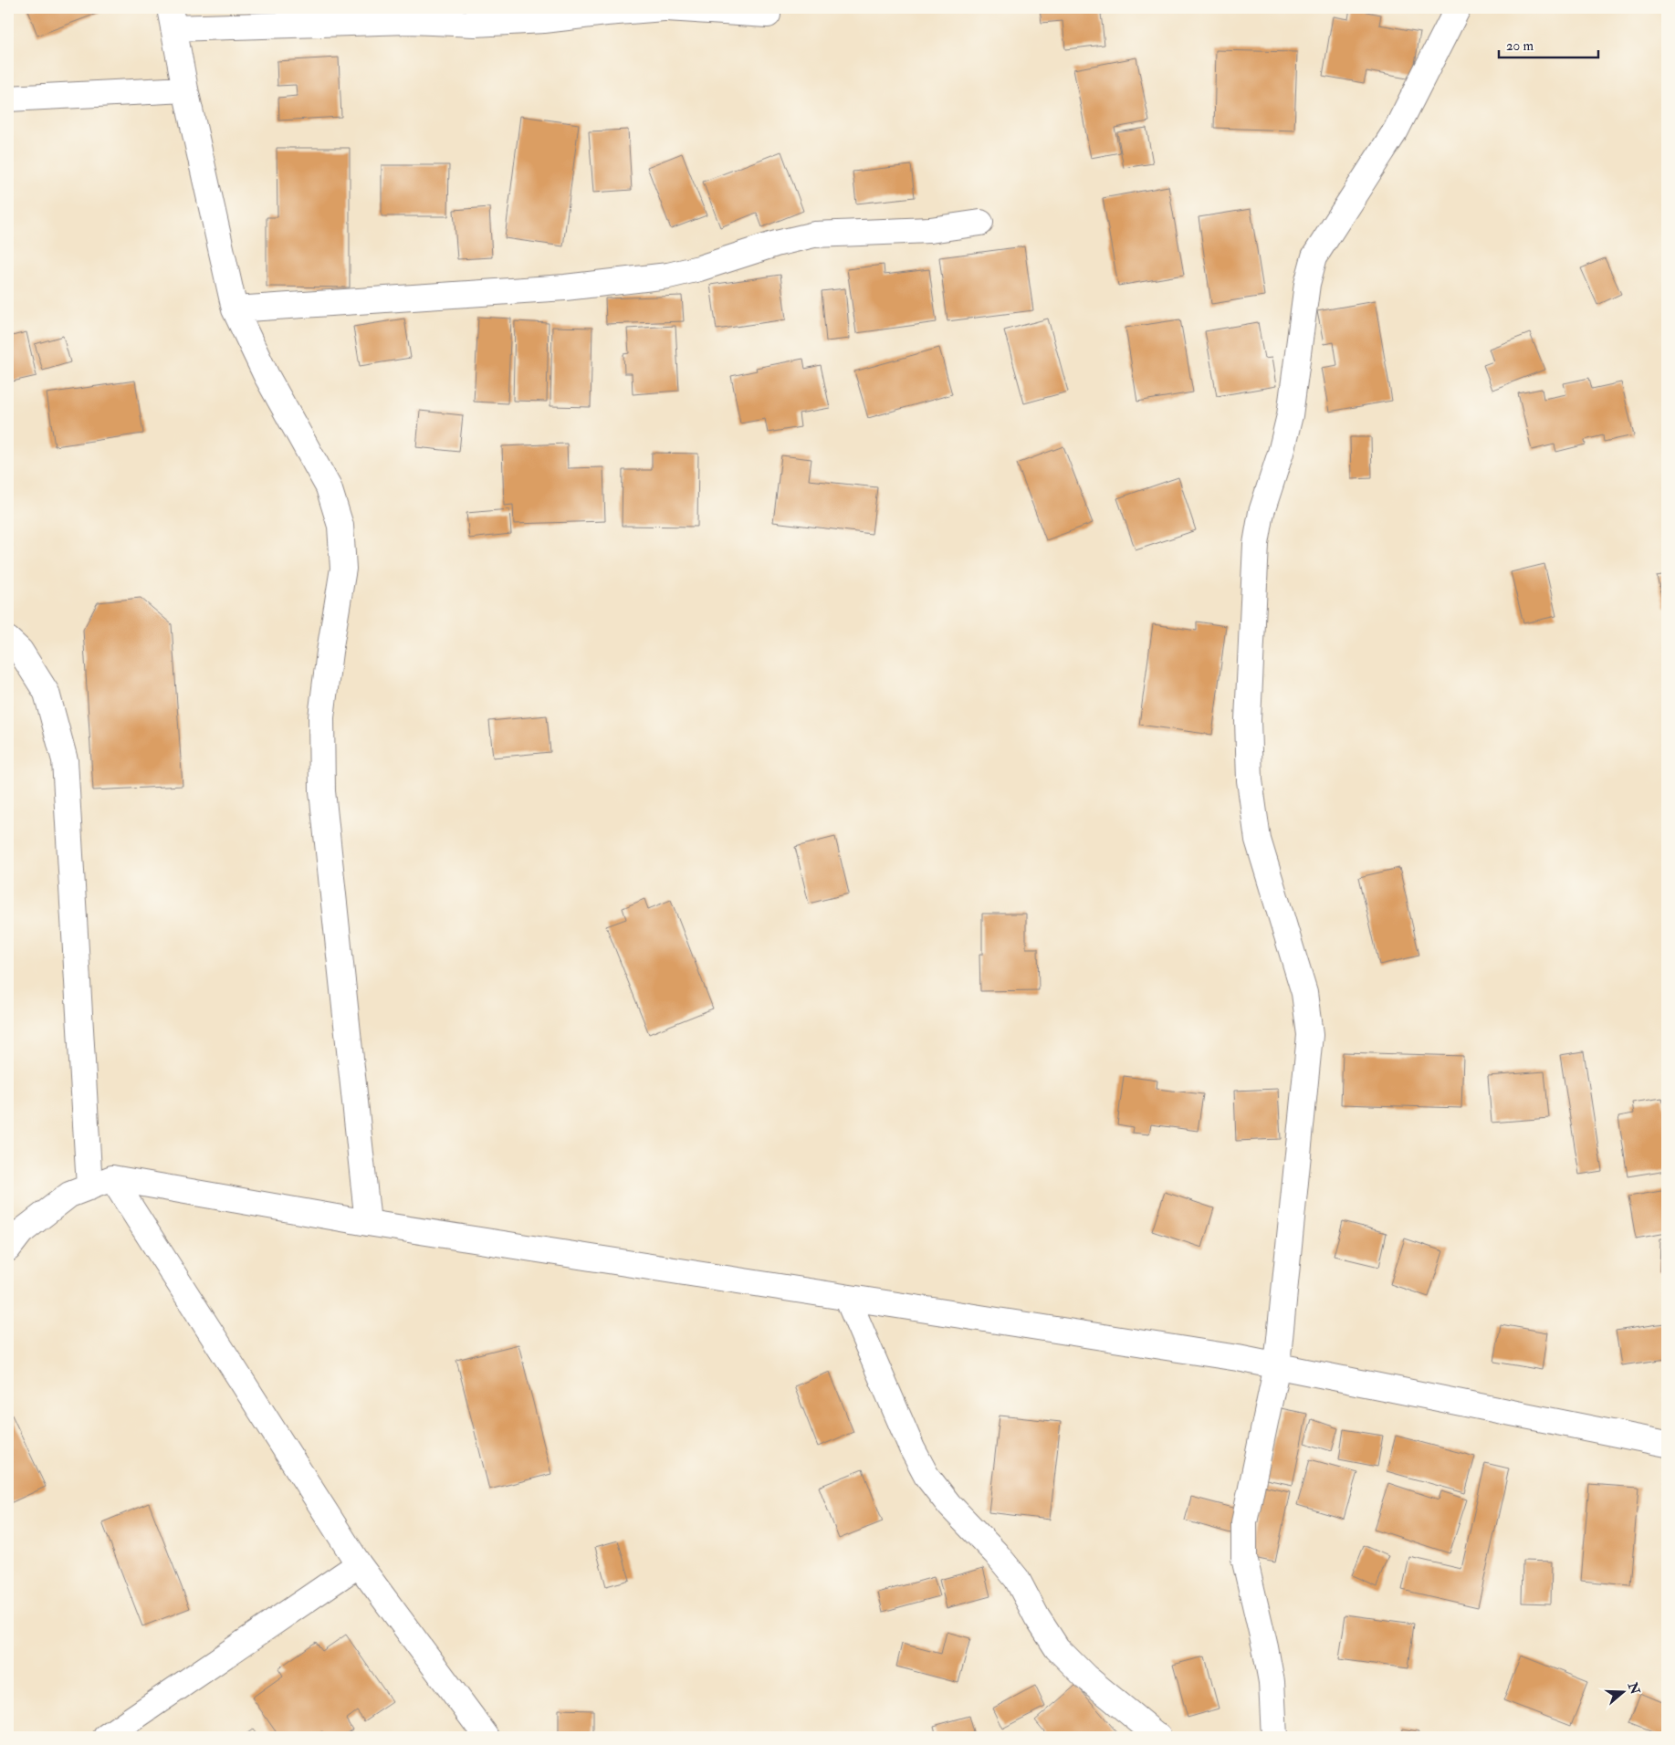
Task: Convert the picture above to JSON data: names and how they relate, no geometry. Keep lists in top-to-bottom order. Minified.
{"scale_bar":"20 m","north":"right"}
